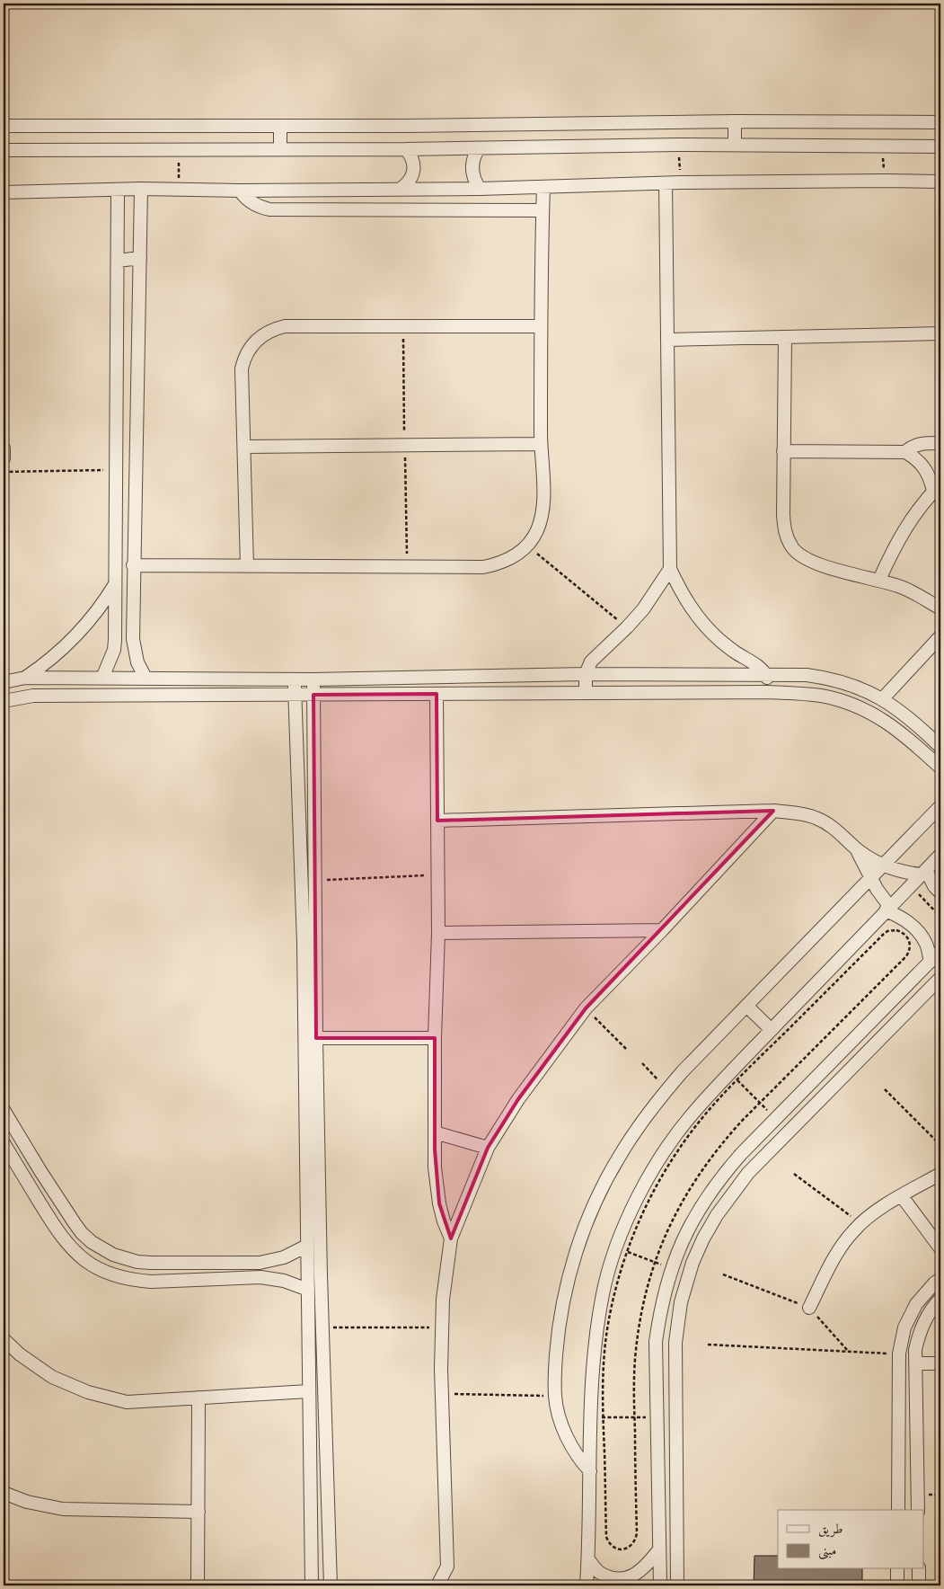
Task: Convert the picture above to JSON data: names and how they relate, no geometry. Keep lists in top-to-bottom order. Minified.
{"legend":["طريق","مبنى"]}
